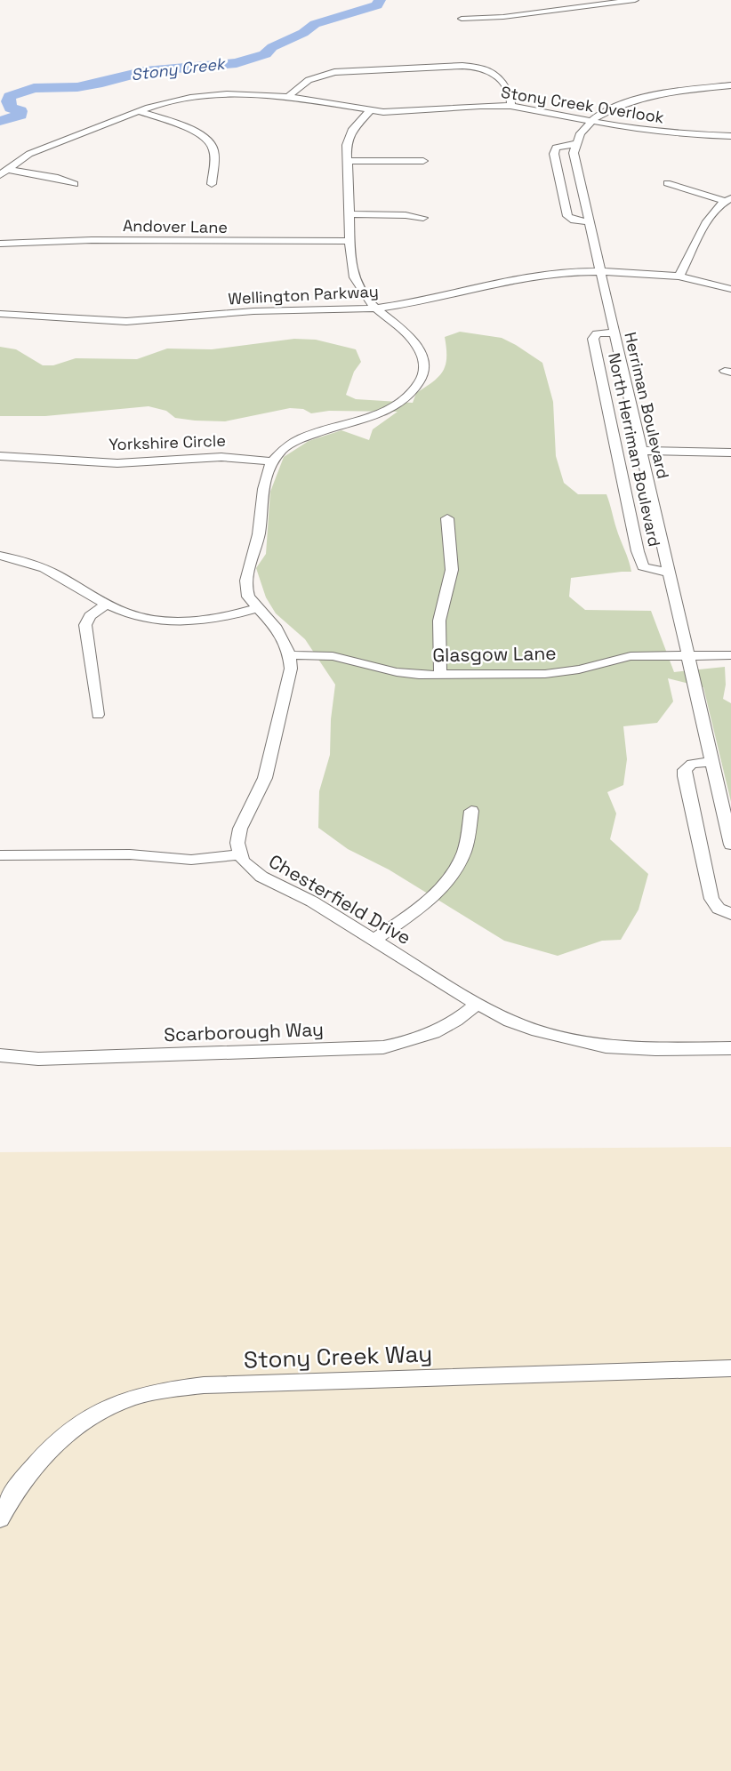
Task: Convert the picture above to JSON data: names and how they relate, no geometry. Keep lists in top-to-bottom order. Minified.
{"streets":{"street":["Stony Creek Overlook","Andover Lane","Wellington Parkway","Herriman Boulevard","Yorkshire Circle","North Herriman Boulevard","Glasgow Lane","Chesterfield Drive","Scarborough Way","Stony Creek Way"]},"crossings":[["Wellington Parkway","Herriman Boulevard"],["Herriman Boulevard","North Herriman Boulevard"],["Herriman Boulevard","Glasgow Lane"],["Chesterfield Drive","Scarborough Way"]],"water":["Stony Creek"]}
